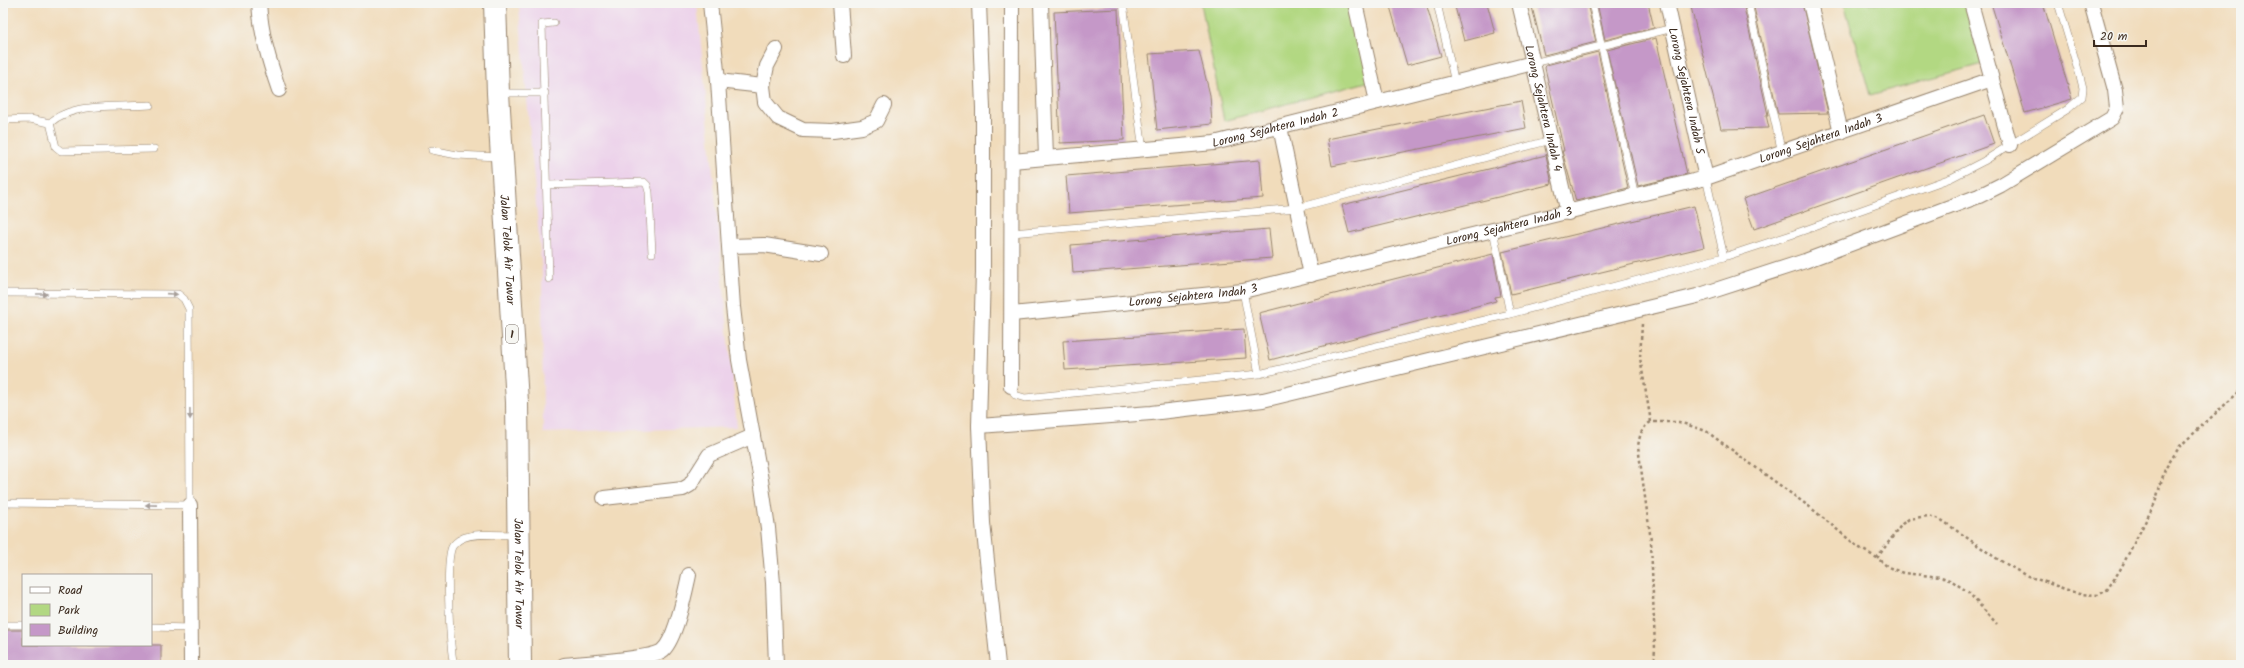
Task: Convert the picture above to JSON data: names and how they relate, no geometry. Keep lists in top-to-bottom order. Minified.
{"streets":{"main road":["Jalan Telok Air Tawar","1"],"street":["Lorong Sejahtera Indah 5","Lorong Sejahtera Indah 4","Lorong Sejahtera Indah 2","Lorong Sejahtera Indah 3"]},"crossings":[["Lorong Sejahtera Indah 5","Lorong Sejahtera Indah 3"],["Lorong Sejahtera Indah 4","Lorong Sejahtera Indah 2"],["Lorong Sejahtera Indah 4","Lorong Sejahtera Indah 3"]],"legend":["Road","Park","Building"],"scale_bar":"20 m"}
